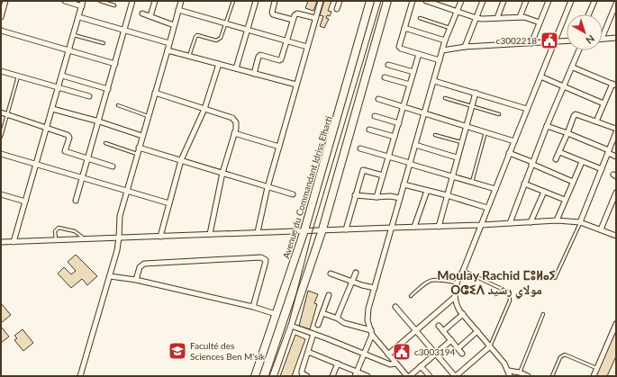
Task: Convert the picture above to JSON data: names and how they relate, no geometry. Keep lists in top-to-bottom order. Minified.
{"streets":{"main road":["Avenue du Commandant Idriss Elharti"]},"districts":["Moulay Rachid ⵎⵓⵍⴰⵢ ⵔⵛⵉⴷ مولاي رشيد"],"places":{"public building":["c3002218","c3003194"],"school or university":["Faculté des Sciences Ben M'sik"]},"north":"bottom right"}
